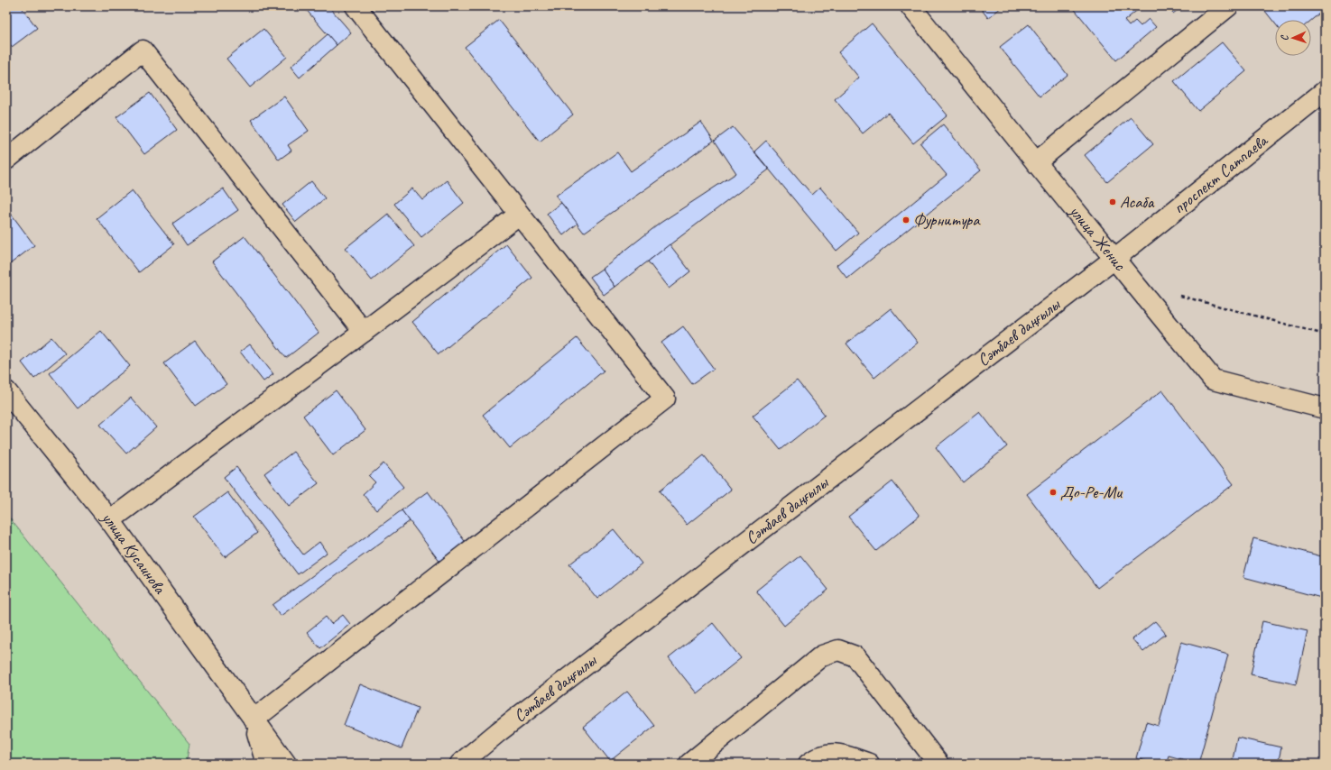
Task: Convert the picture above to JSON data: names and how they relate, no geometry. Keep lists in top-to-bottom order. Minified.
{"streets":{"street":["проспект Сатпаева","улица Женис","Сәтбаев даңғылы","улица Кусаинова"]},"crossings":[["проспект Сатпаева","улица Женис"],["проспект Сатпаева","Сәтбаев даңғылы"],["улица Женис","Сәтбаев даңғылы"]],"places":["Асаба","Фурнитура","До-Ре-Ми"],"north":"left"}
